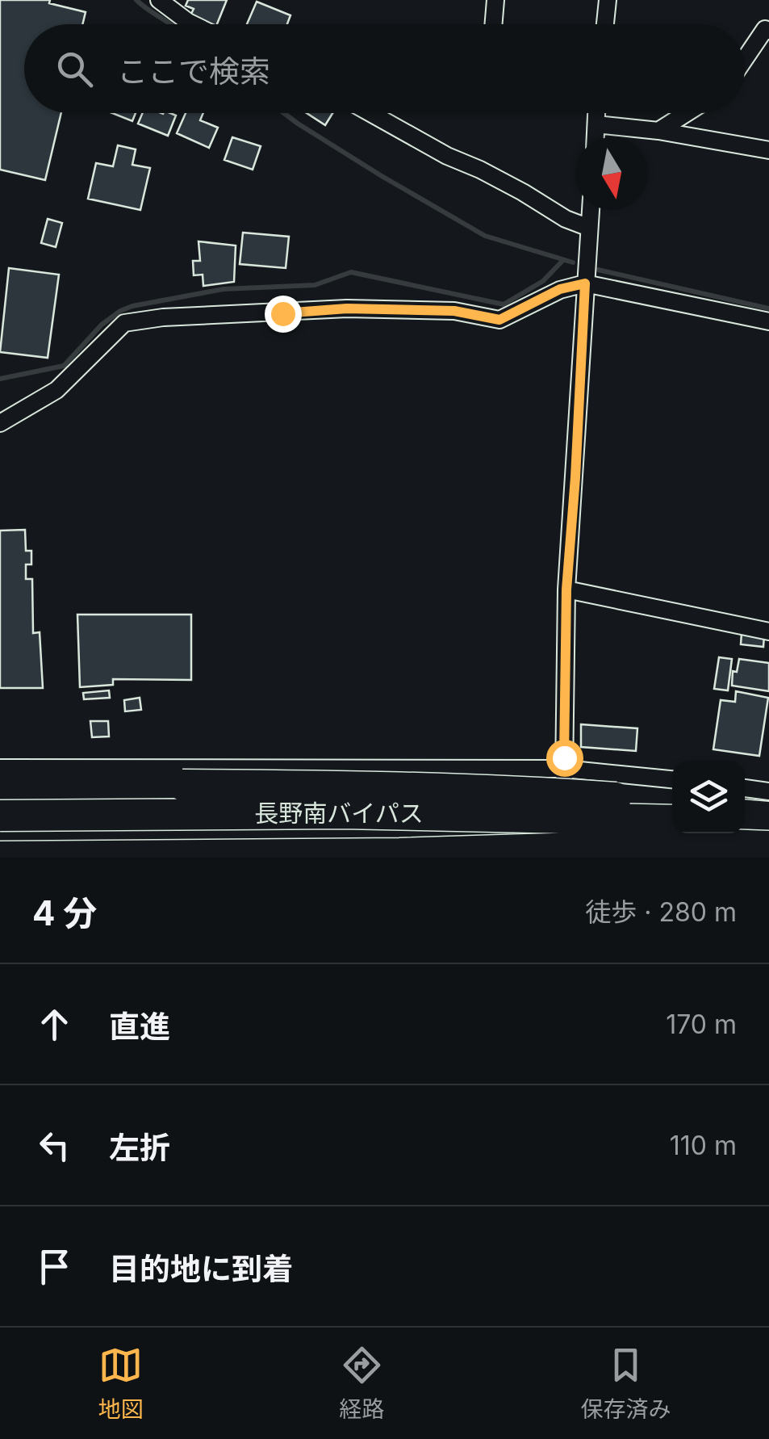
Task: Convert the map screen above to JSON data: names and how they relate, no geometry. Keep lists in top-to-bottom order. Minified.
{"streets":{"highway":["長野南バイパス"]},"north":"bottom","page":{"search":"ここで検索","heading":["4 分","徒歩 · 280 m"],"list":[["直進","170 m"],["左折","110 m"],"目的地に到着"],"nav":["地図","経路","保存済み"]}}
